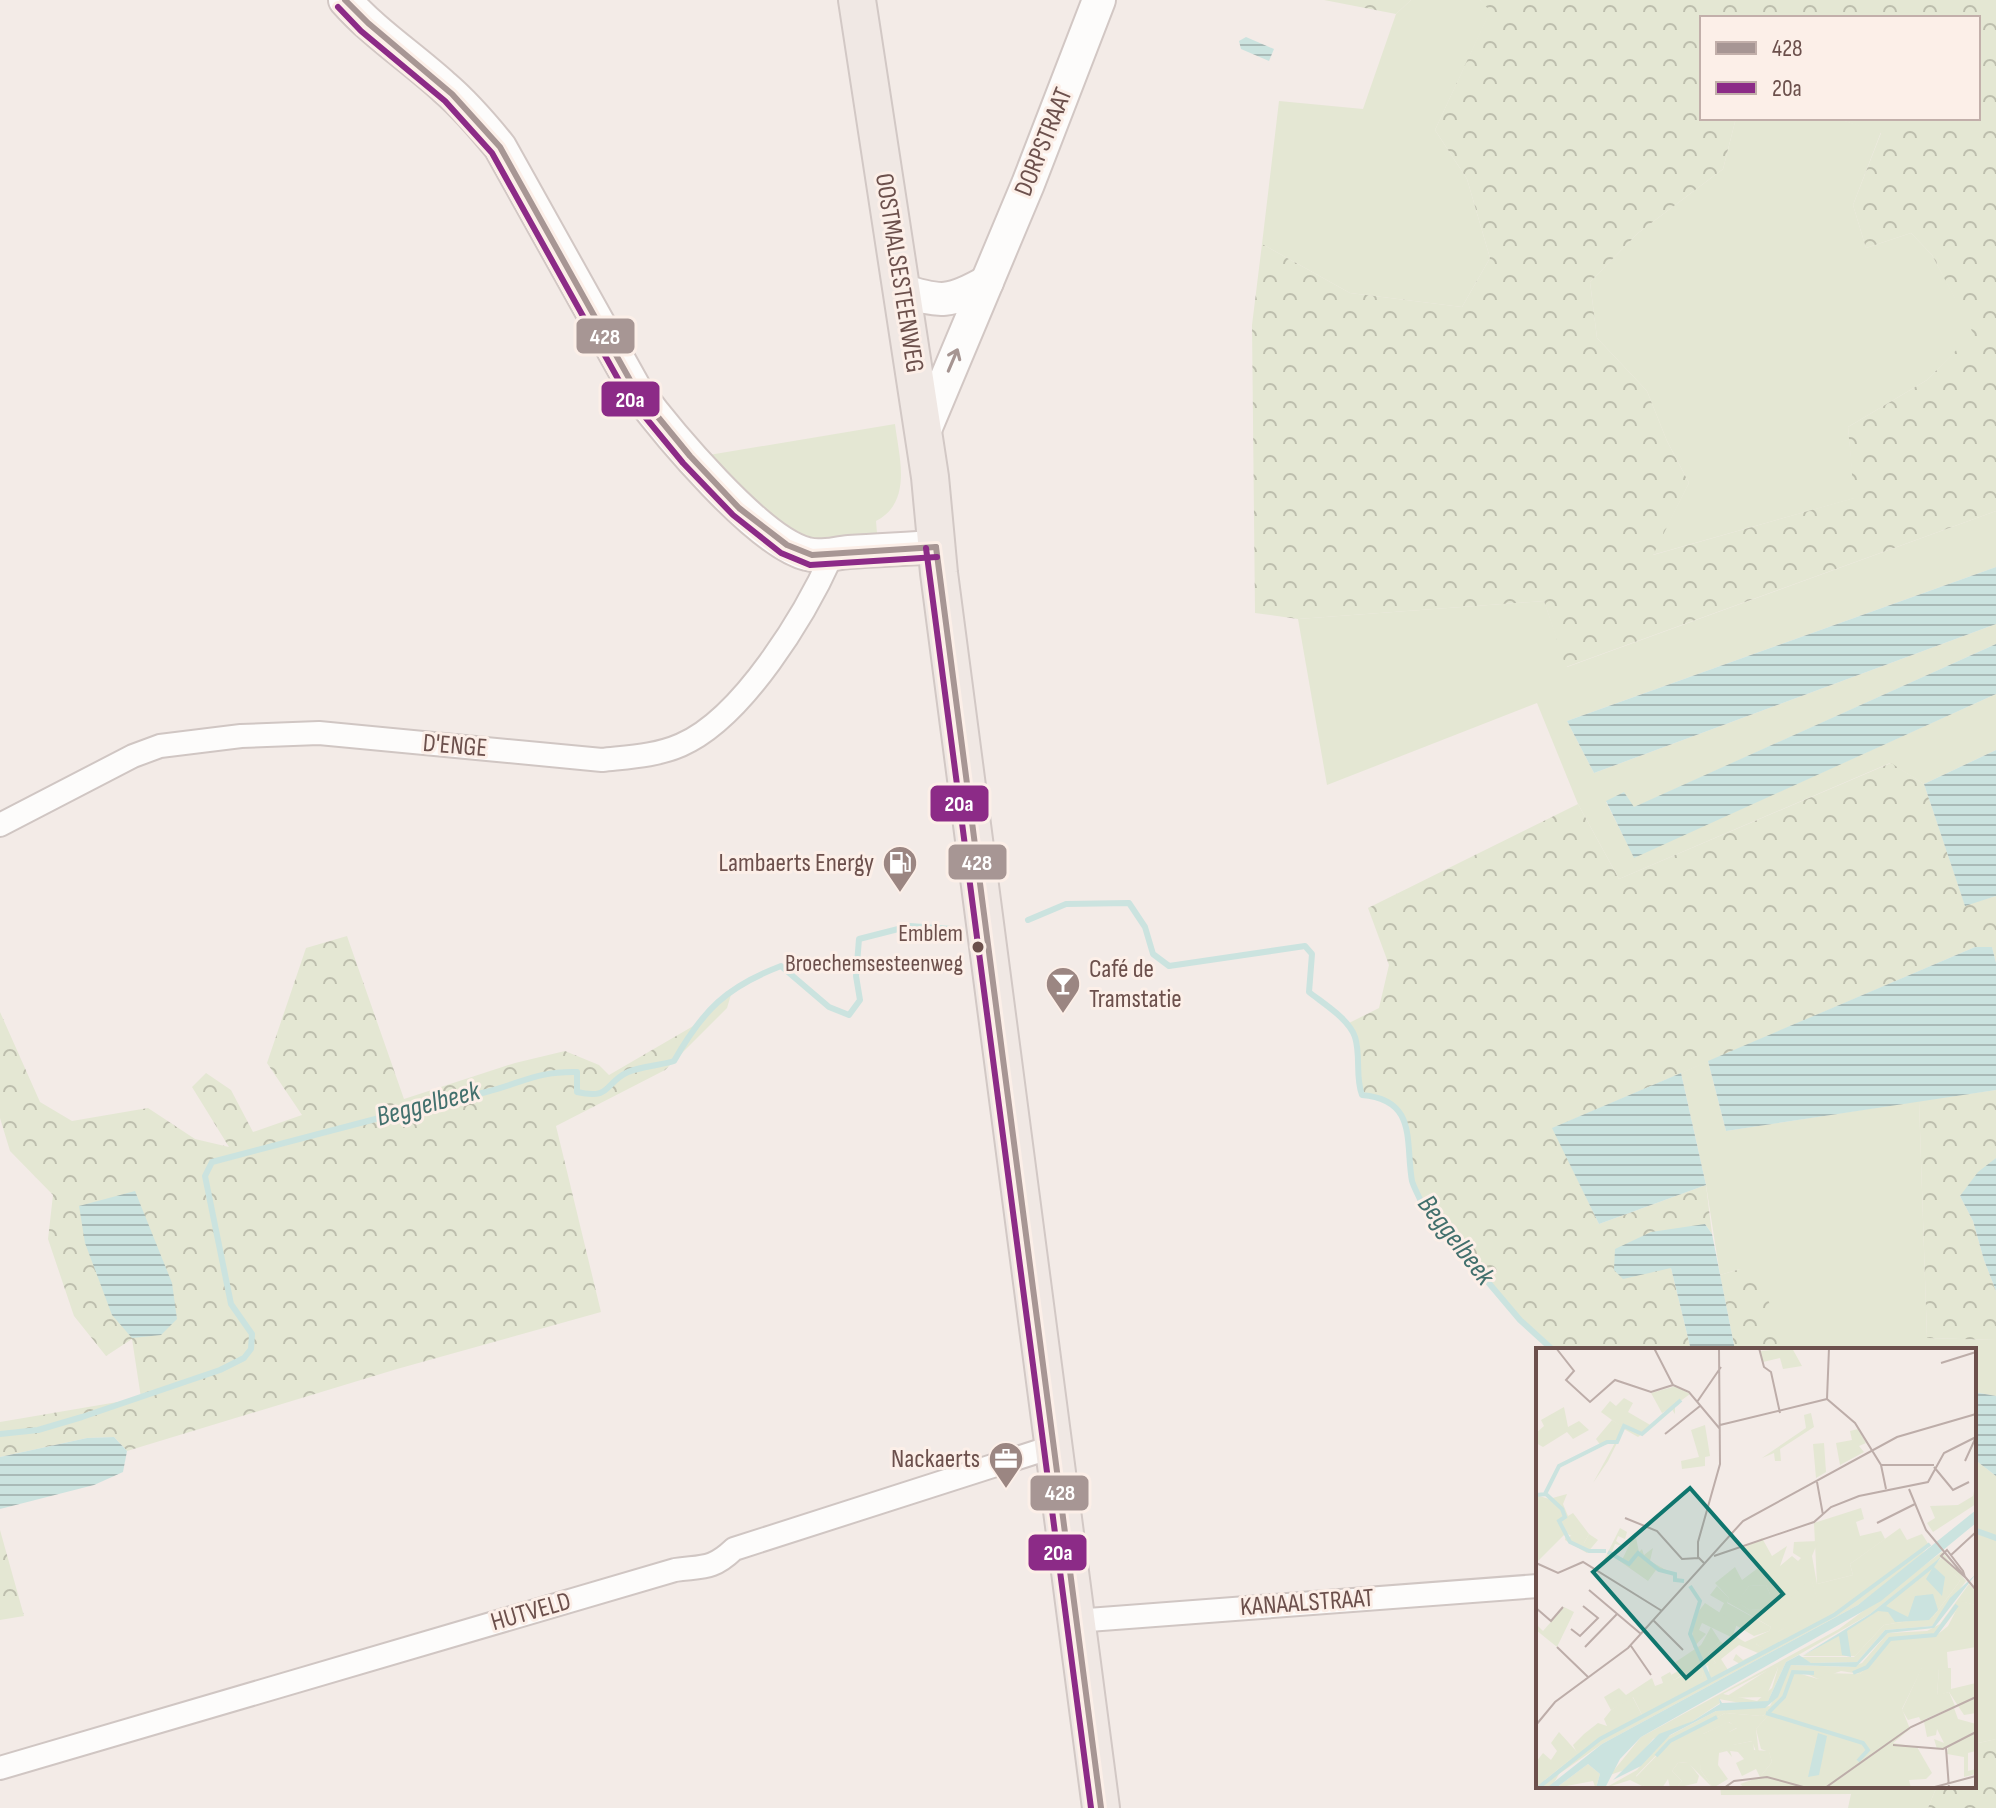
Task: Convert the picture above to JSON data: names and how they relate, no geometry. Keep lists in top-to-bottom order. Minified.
{"streets":{"main road":["OOSTMALSESTEENWEG"],"street":["DORPSTRAAT","D'ENGE","KANAALSTRAAT","HUTVELD"]},"crossings":[["DORPSTRAAT","OOSTMALSESTEENWEG"],["OOSTMALSESTEENWEG","KANAALSTRAAT"],["OOSTMALSESTEENWEG","HUTVELD"]],"water":["Beggelbeek"],"places":{"fuel station":["Lambaerts Energy"],"other":["Emblem Broechemsesteenweg"],"bar":["Café de Tramstatie"],"office":["Nackaerts"]},"lines":["transit line 428","transit line 20a"],"legend":["428","20a"]}
